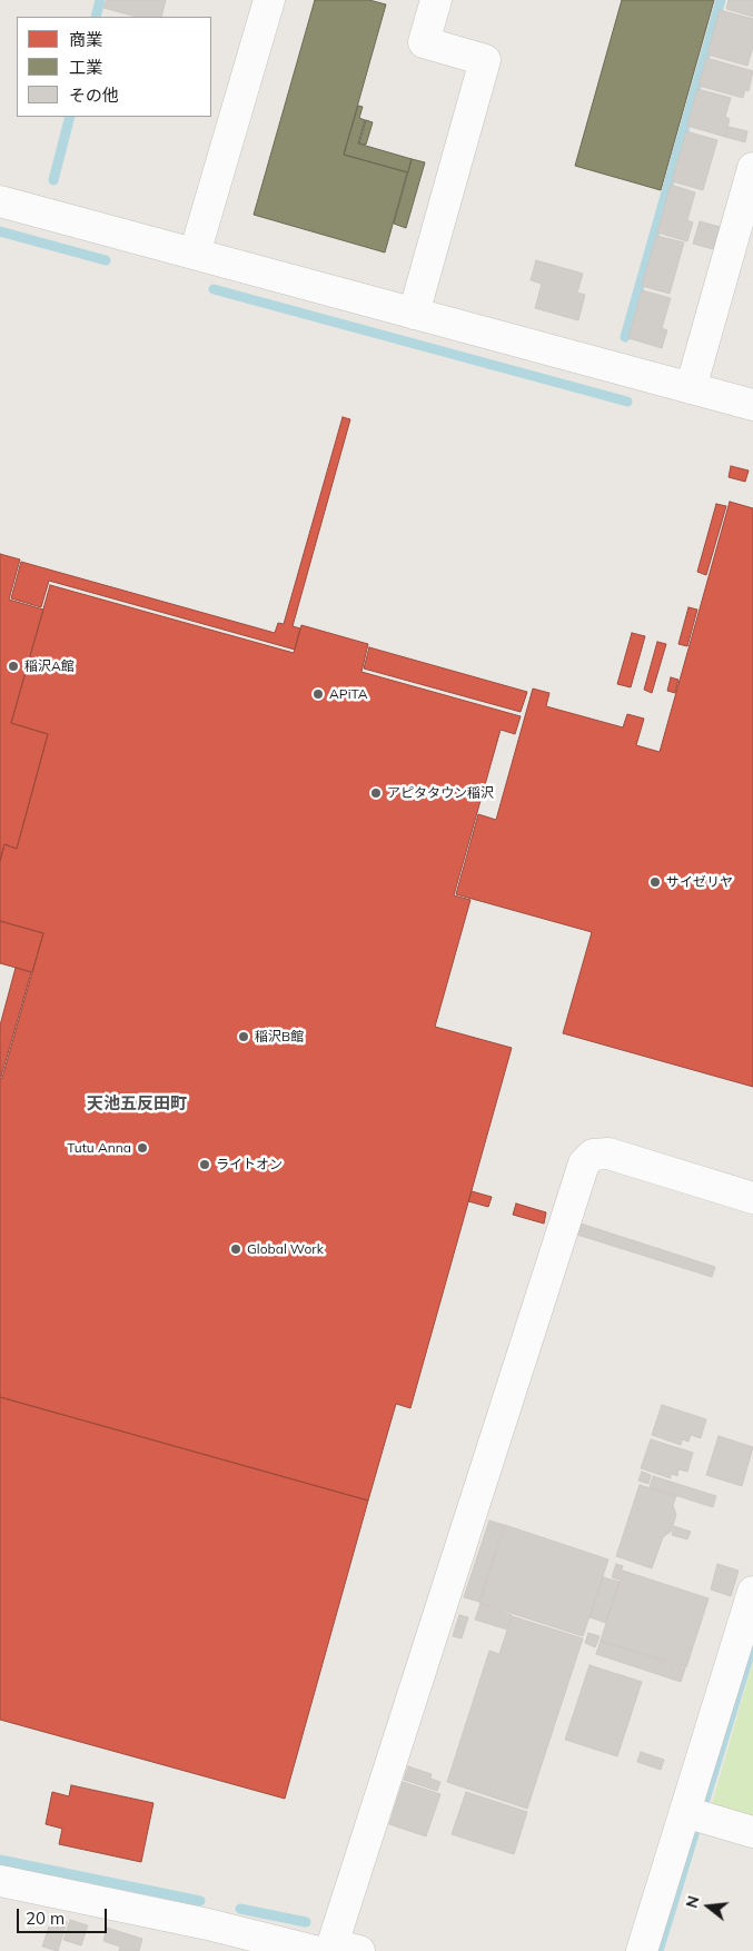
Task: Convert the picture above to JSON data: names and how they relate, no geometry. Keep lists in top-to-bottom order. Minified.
{"districts":["天池五反田町"],"places":["稲沢A館","APiTA","アピタタウン稲沢","サイゼリヤ","稲沢B館","Tutu Anna","ライトオン","Global Work"],"legend":["商業","工業","その他"],"scale_bar":"20 m","north":"left"}
